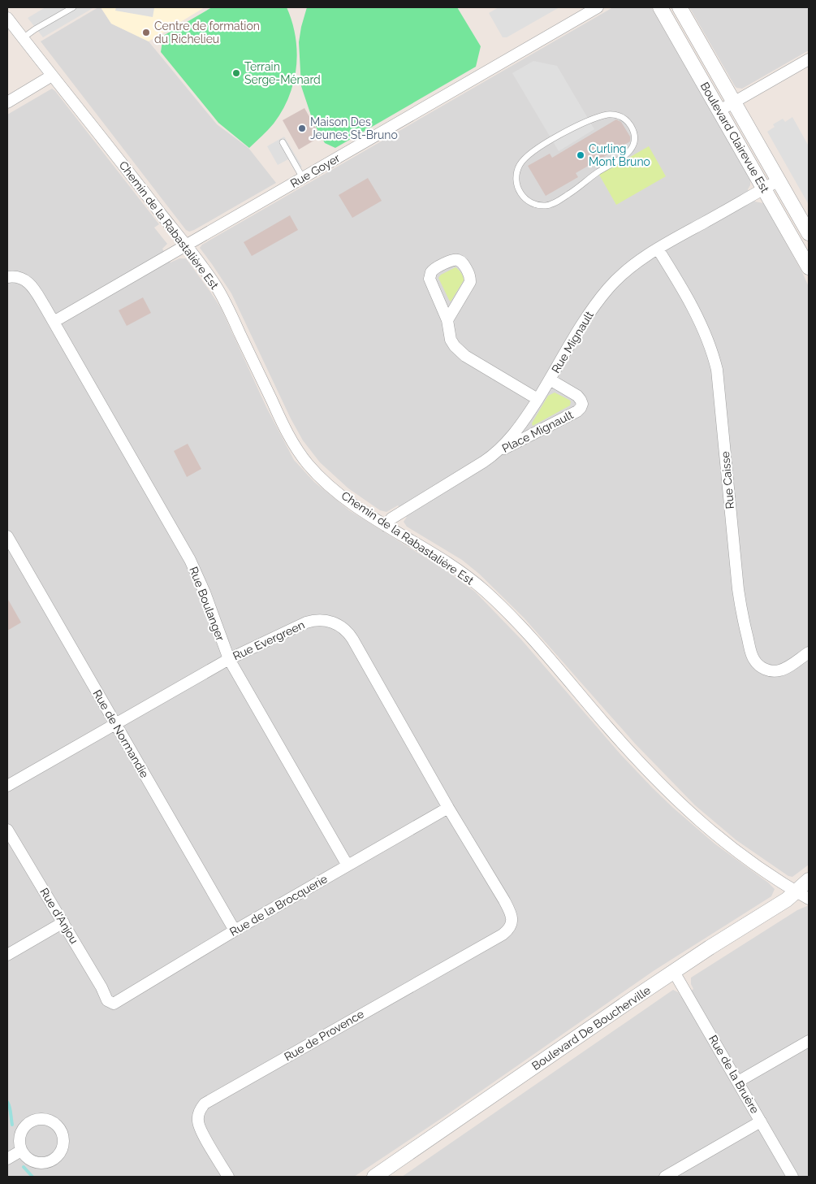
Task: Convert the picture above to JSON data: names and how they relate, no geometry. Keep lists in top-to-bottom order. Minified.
{"streets":{"street":["Boulevard Clairevue Est","Rue Goyer","Chemin de la Rabastalière Est","Rue Mignault","Place Mignault","Rue Caisse","Rue Boulanger","Rue Evergreen","Rue de Normandie","Rue de la Brocquerie","Rue d'Anjou","Boulevard De Boucherville","Rue de Provence","Rue de la Bruère"]},"crossings":[["Boulevard Clairevue Est","Rue Mignault"],["Rue Goyer","Chemin de la Rabastalière Est"],["Rue Goyer","Rue Boulanger"],["Chemin de la Rabastalière Est","Rue Mignault"],["Chemin de la Rabastalière Est","Boulevard De Boucherville"],["Rue Mignault","Place Mignault"],["Rue Mignault","Rue Caisse"],["Rue Boulanger","Rue Evergreen"],["Rue Boulanger","Rue de la Brocquerie"],["Rue Evergreen","Rue de Normandie"],["Rue Evergreen","Rue de la Brocquerie"],["Rue Evergreen","Rue de Provence"],["Rue de Normandie","Rue de la Brocquerie"],["Rue de la Brocquerie","Rue d'Anjou"],["Boulevard De Boucherville","Rue de la Bruère"]],"places":["Centre de formation du Richelieu","Terrain Serge-Ménard","Maison Des Jeunes St-Bruno","Curling Mont Bruno"]}
